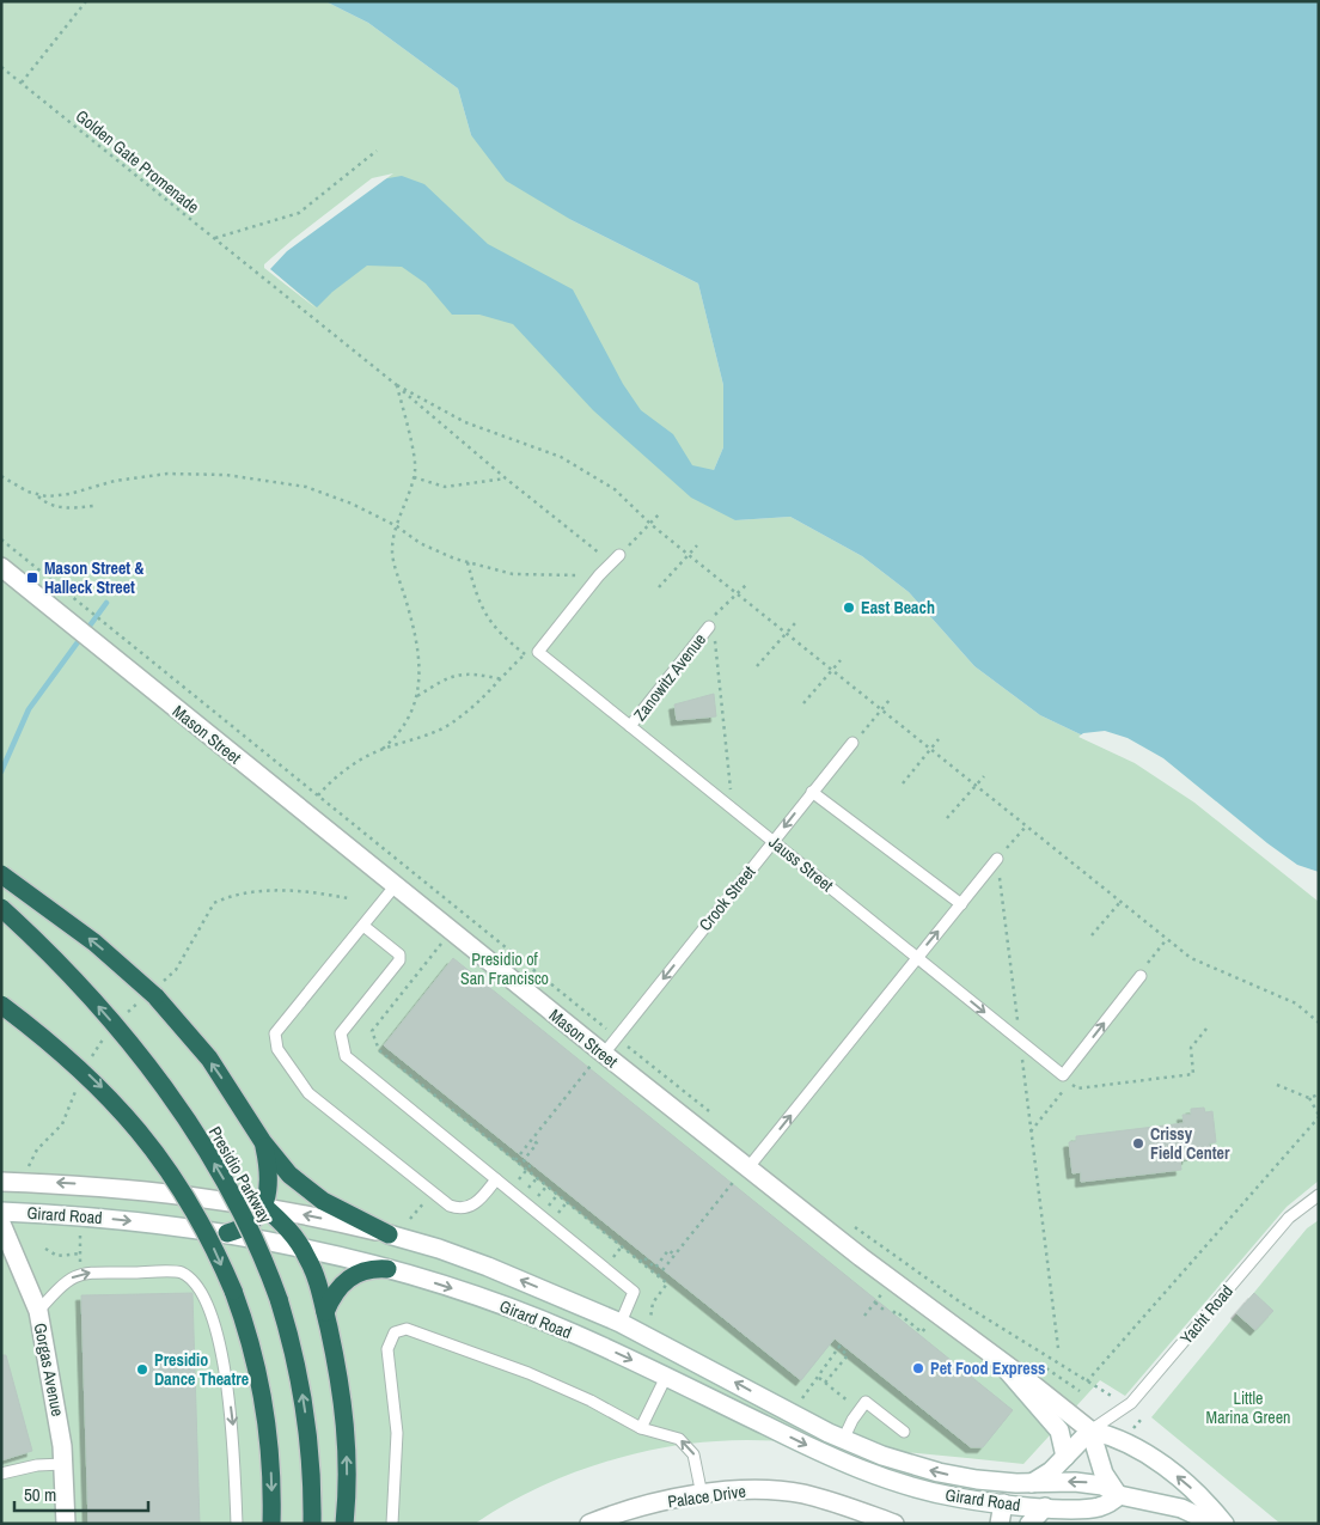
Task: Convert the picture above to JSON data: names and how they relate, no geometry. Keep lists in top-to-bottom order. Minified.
{"streets":{"highway":["Presidio Parkway"],"main road":["Mason Street","Girard Road","Gorgas Avenue","Palace Drive"],"lane":["Zanowitz Avenue","Jauss Street","Crook Street","Yacht Road"],"path":["Golden Gate Promenade"]},"crossings":[["Zanowitz Avenue","Jauss Street"],["Mason Street","Crook Street"],["Mason Street","Yacht Road"],["Jauss Street","Crook Street"]],"one_way":["Crook Street"],"parks":["Presidio of San Francisco","Little Marina Green"],"places":{"transit":["Mason Street & Halleck Street"],"other":["East Beach","Crissy Field Center","Pet Food Express","Presidio Dance Theatre"]},"scale_bar":"50 m"}
